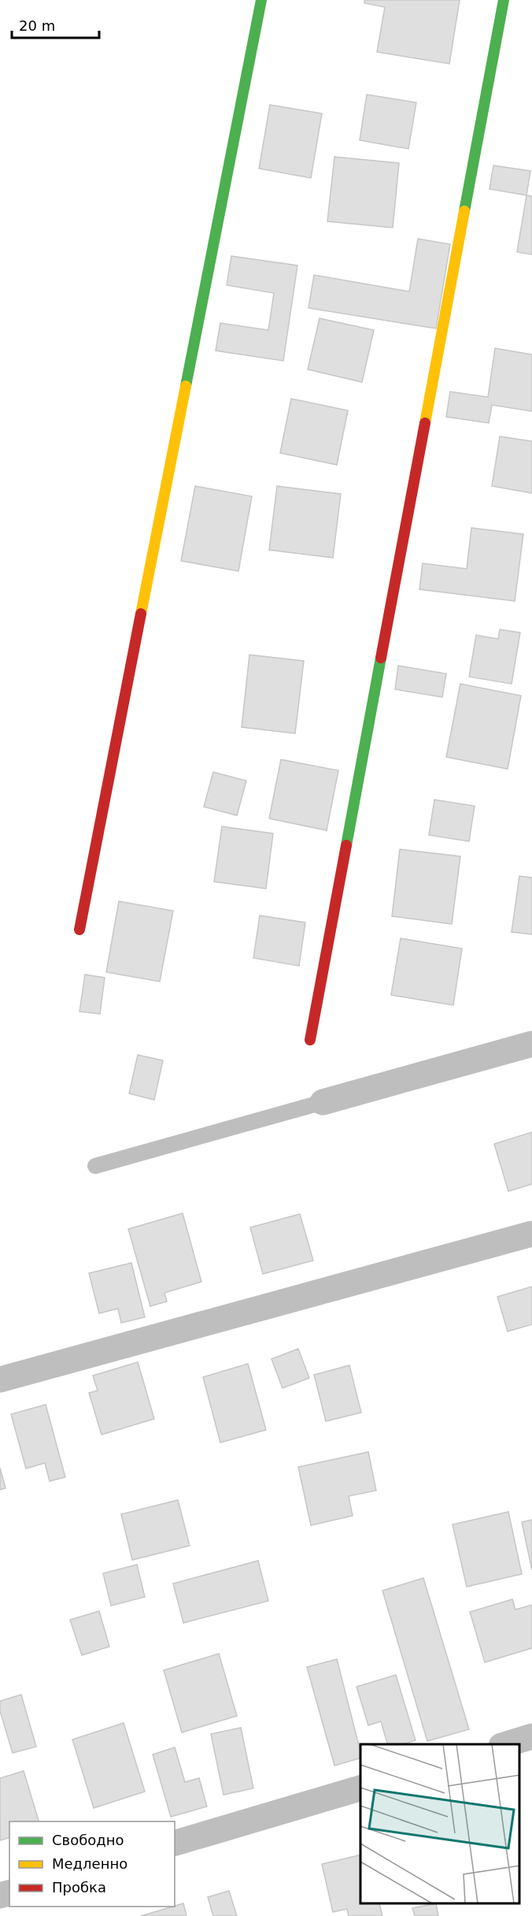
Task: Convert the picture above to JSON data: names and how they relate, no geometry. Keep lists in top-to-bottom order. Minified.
{"legend":["Свободно","Медленно","Пробка"],"scale_bar":"20 m"}
